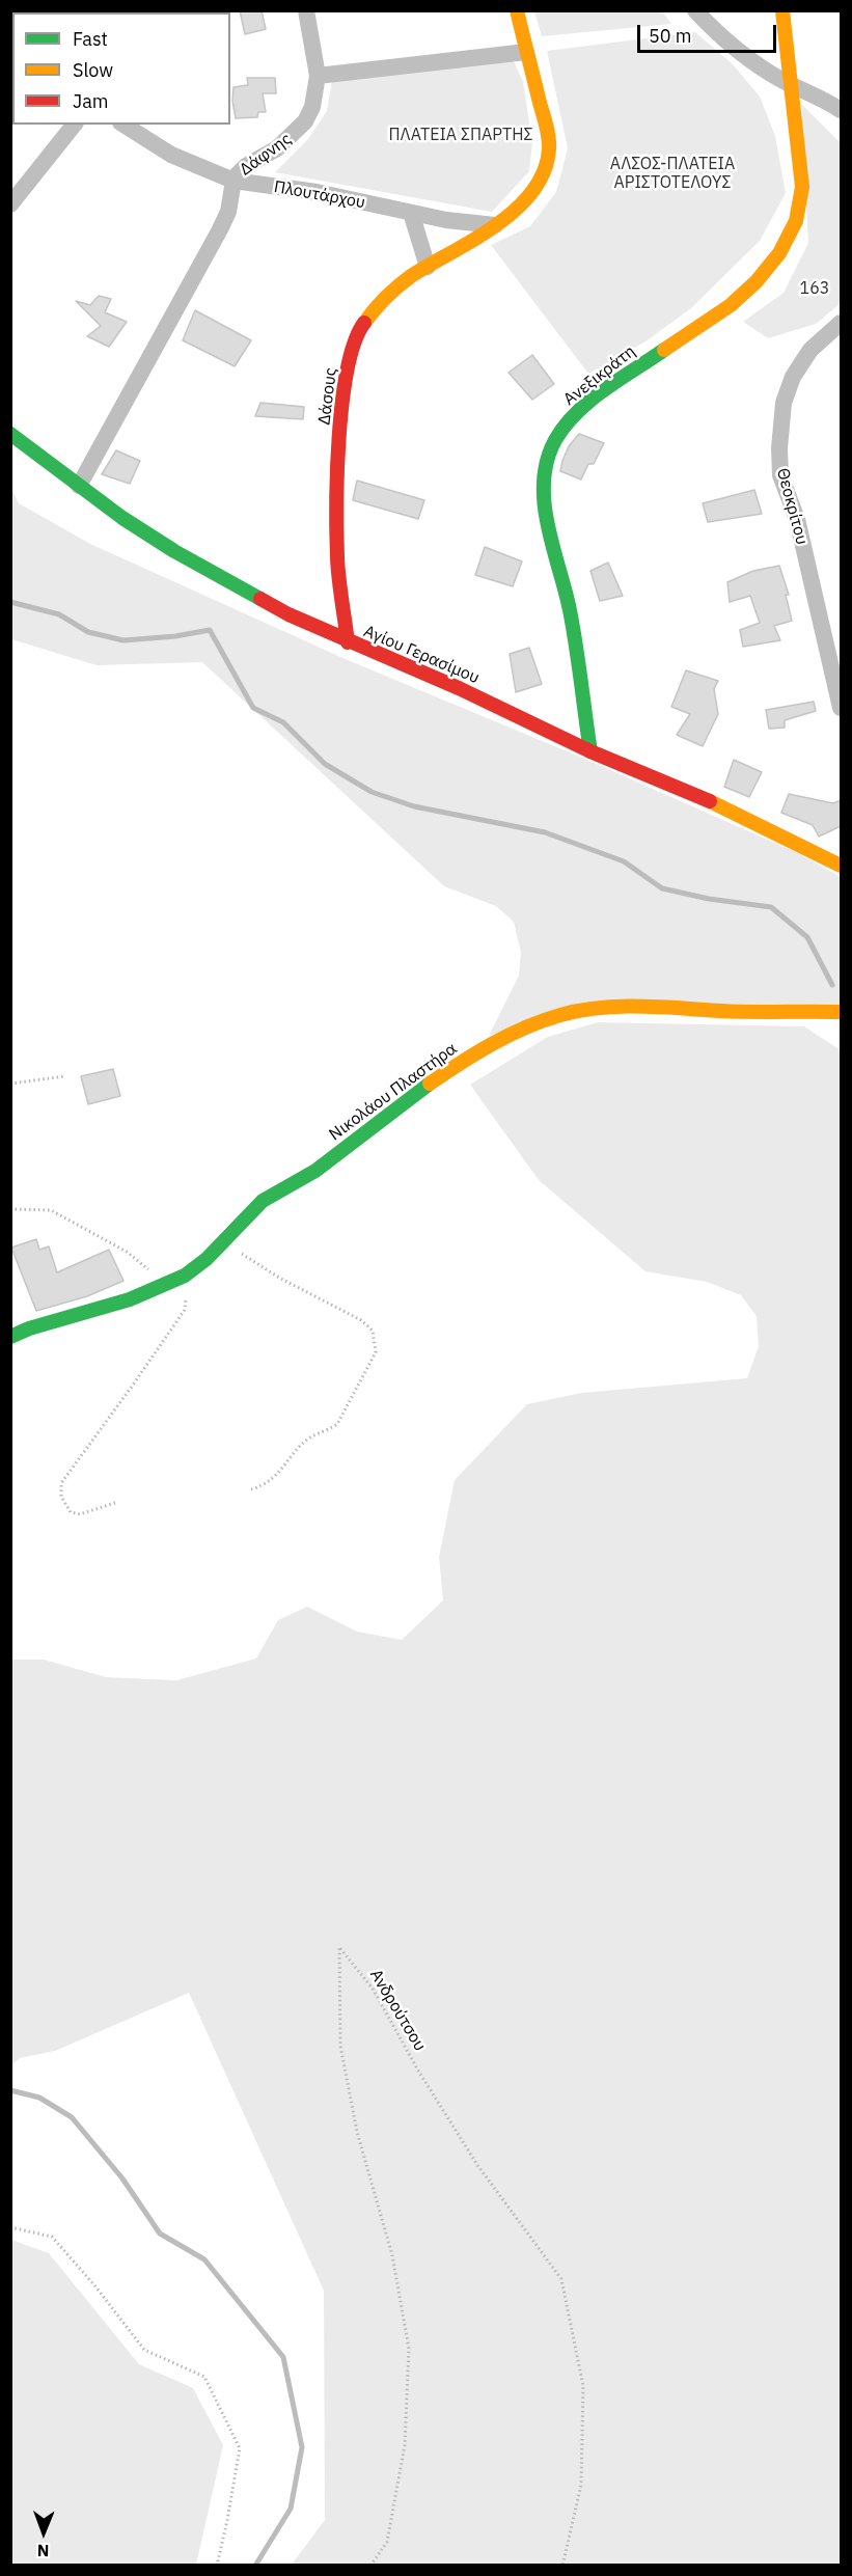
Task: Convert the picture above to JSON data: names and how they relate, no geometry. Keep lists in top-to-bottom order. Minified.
{"streets":{"street":["Δάφνης","Πλουτάρχου","Ανεξικράτη","Δάσους","Θεοκρίτου","Αγίου Γερασίμου","Νικολάου Πλαστήρα"],"path":["Ανδρούτσου"]},"crossings":[["Δάφνης","Πλουτάρχου"],["Δάφνης","Αγίου Γερασίμου"],["Πλουτάρχου","Δάσους"],["Ανεξικράτη","Αγίου Γερασίμου"],["Δάσους","Αγίου Γερασίμου"]],"parks":["ΠΛΑΤΕΙΑ ΣΠΑΡΤΗΣ","ΑΛΣΟΣ-ΠΛΑΤΕΙΑ ΑΡΙΣΤΟΤΕΛΟΥΣ","163"],"legend":["Fast","Slow","Jam"],"scale_bar":"50 m","north":"bottom"}
